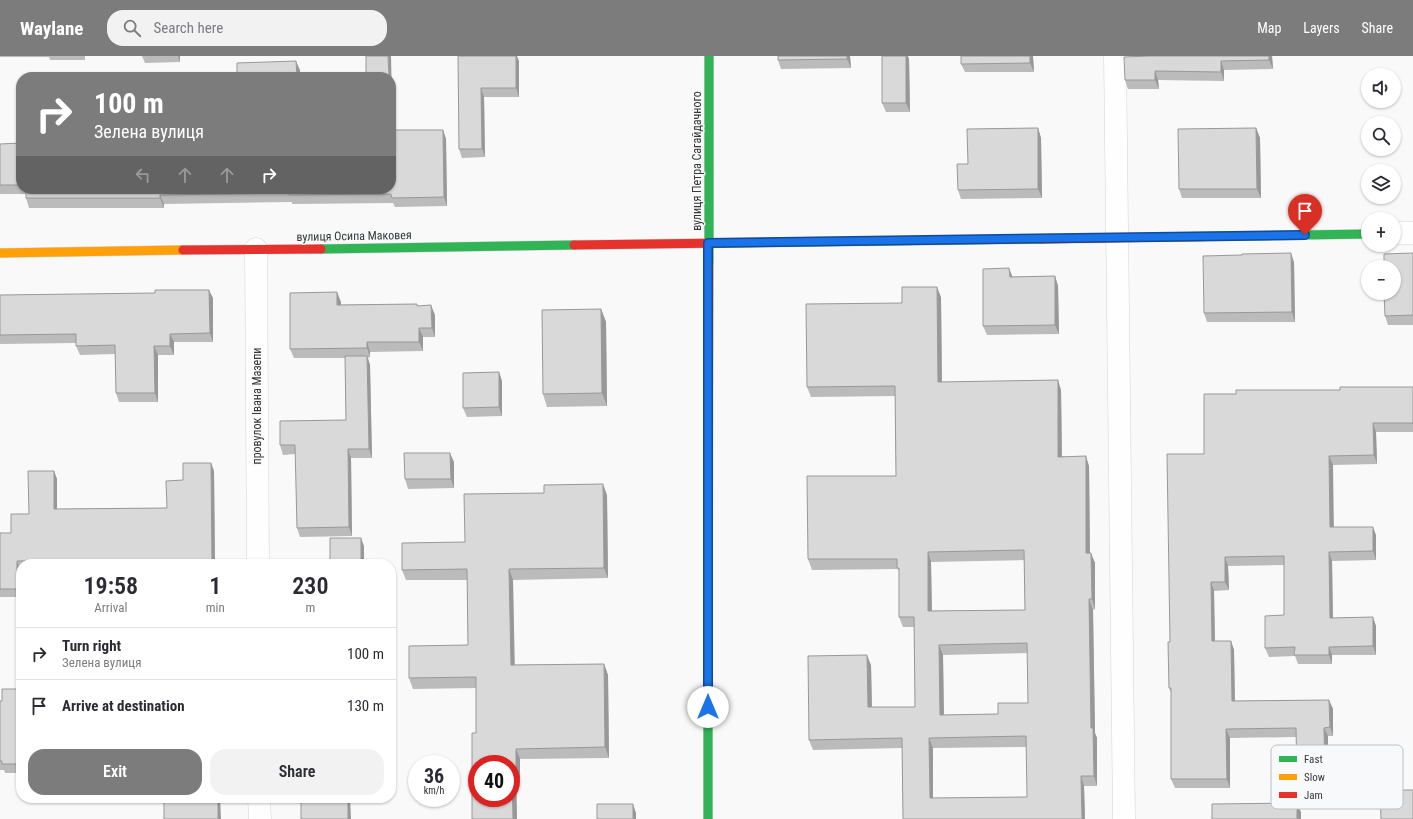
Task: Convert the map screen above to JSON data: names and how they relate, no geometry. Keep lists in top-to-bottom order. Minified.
{"streets":{"street":["вулиця Петра Сагайдачного","вулиця Осипа Маковея","провулок Івана Мазепи"]},"crossings":[["вулиця Петра Сагайдачного","вулиця Осипа Маковея"],["вулиця Осипа Маковея","провулок Івана Мазепи"]],"legend":["Fast","Slow","Jam"],"page":{"header":"Waylane","search":"Search here","nav":["Map","Layers","Share"],"map_buttons":["+","−"],"turn":["100 m","Зелена вулиця"],"eta":["19:58","Arrival","1","min","230","m"],"list":[{"name":"Turn right","note":"Зелена вулиця","value":"100 m"},{"name":"Arrive at destination","value":"130 m"}],"buttons":["Exit","Share"],"speed":"36 km/h","limit":"40"}}
